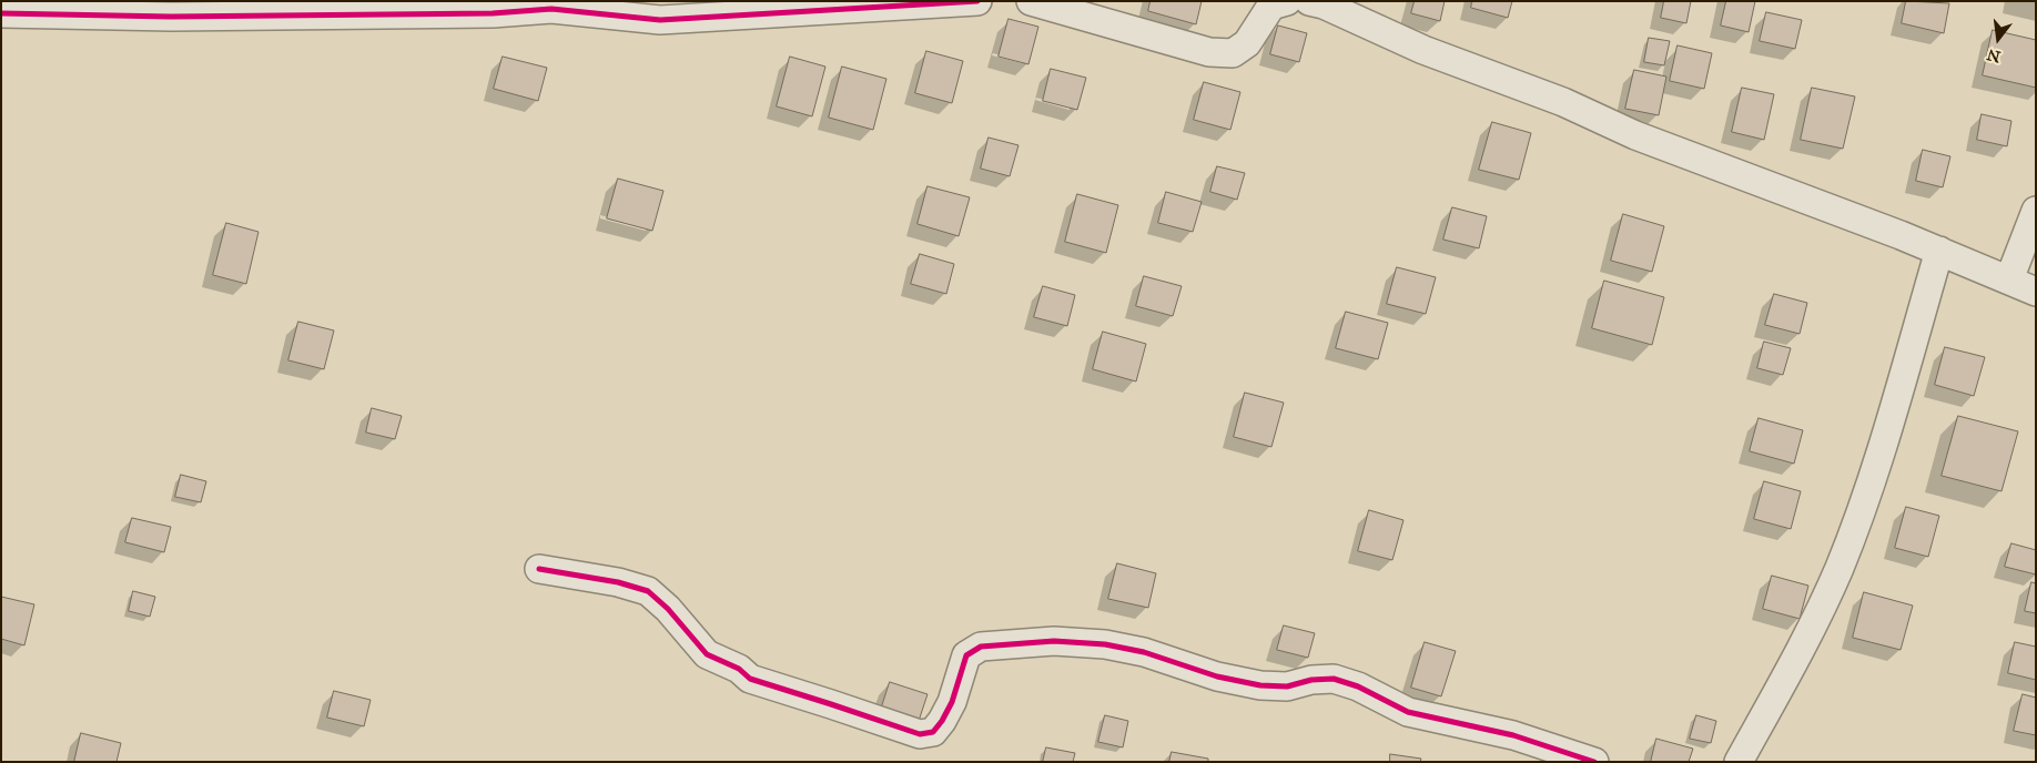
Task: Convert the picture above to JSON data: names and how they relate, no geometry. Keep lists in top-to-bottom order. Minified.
{"north":"bottom"}
